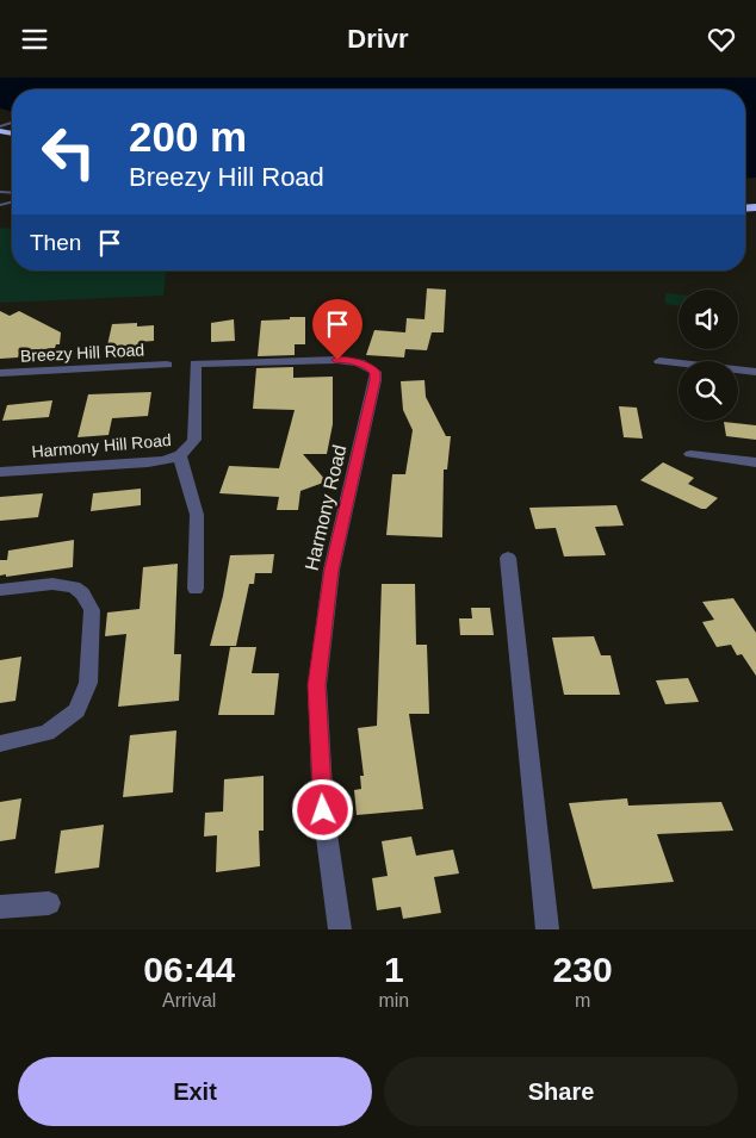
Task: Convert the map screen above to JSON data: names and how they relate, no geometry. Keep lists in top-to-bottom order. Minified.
{"streets":{"street":["Breezy Hill Road","Harmony Hill Road","Harmony Road"]},"crossings":[["Harmony Hill Road","Harmony Road"]],"page":{"header":"Drivr","turn":["200 m","Breezy Hill Road"],"then":"Then","eta":["06:44","Arrival","1","min","230","m"],"buttons":["Exit","Share"]}}
